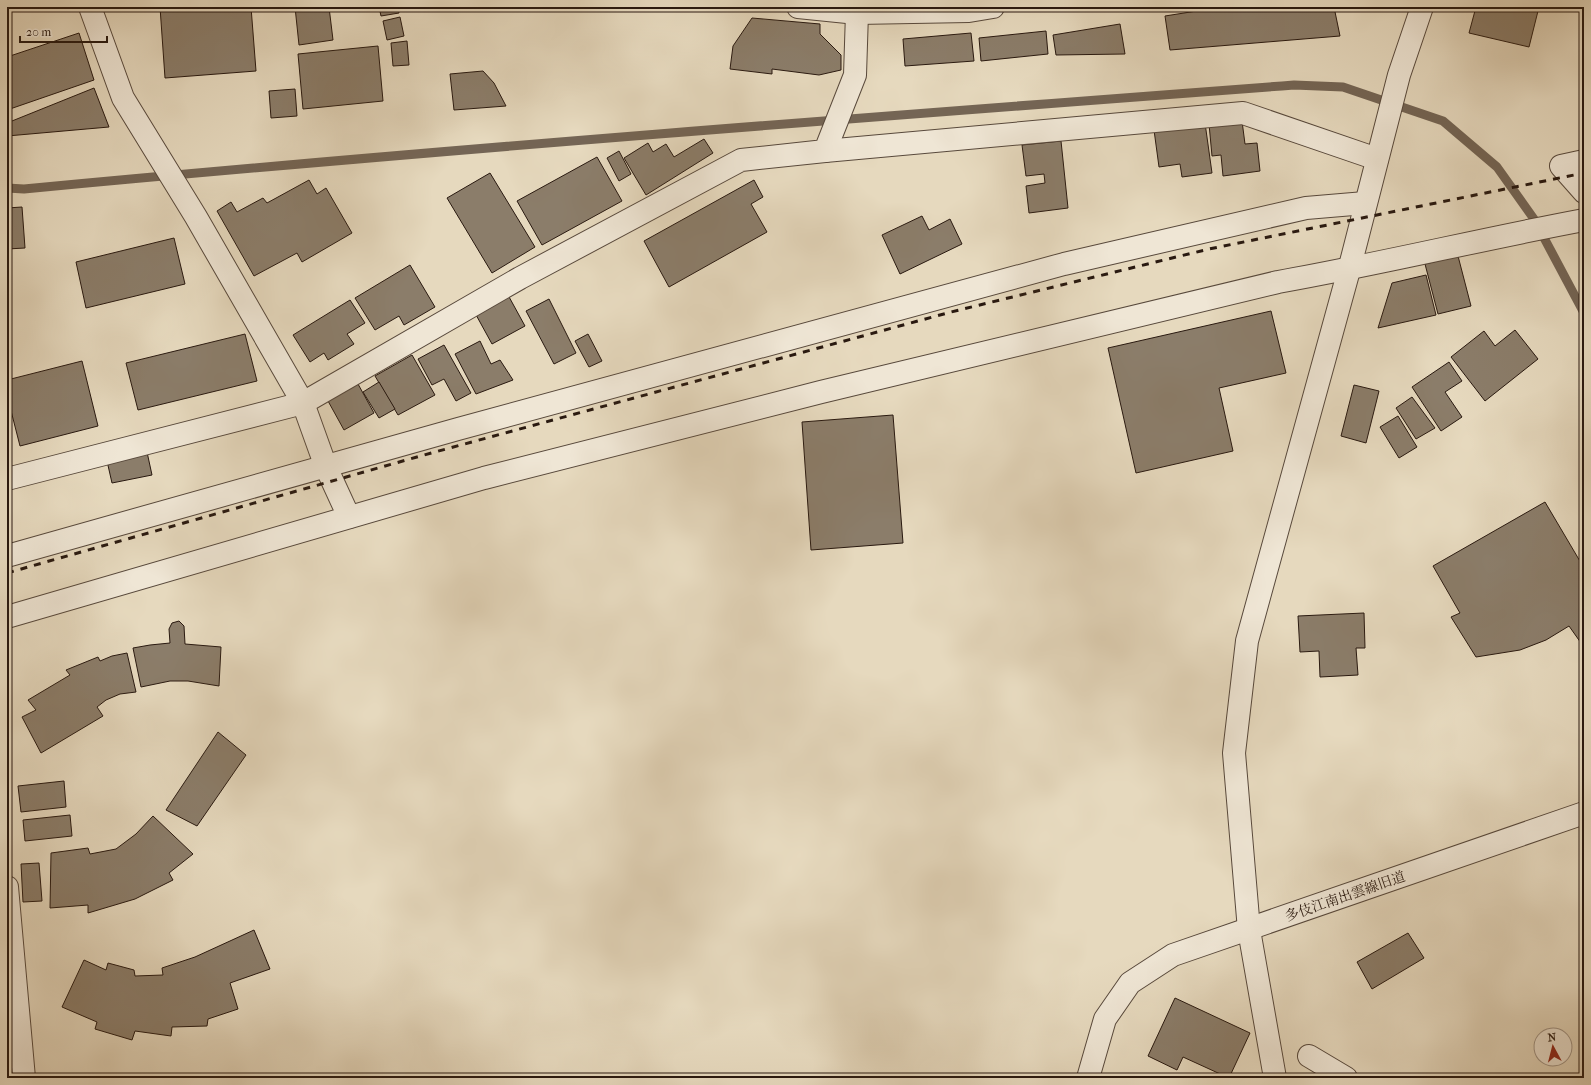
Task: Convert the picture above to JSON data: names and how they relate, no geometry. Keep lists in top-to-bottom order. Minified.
{"streets":{"street":["多伎江南出雲線旧道"]},"scale_bar":"20 m","north":"top"}
